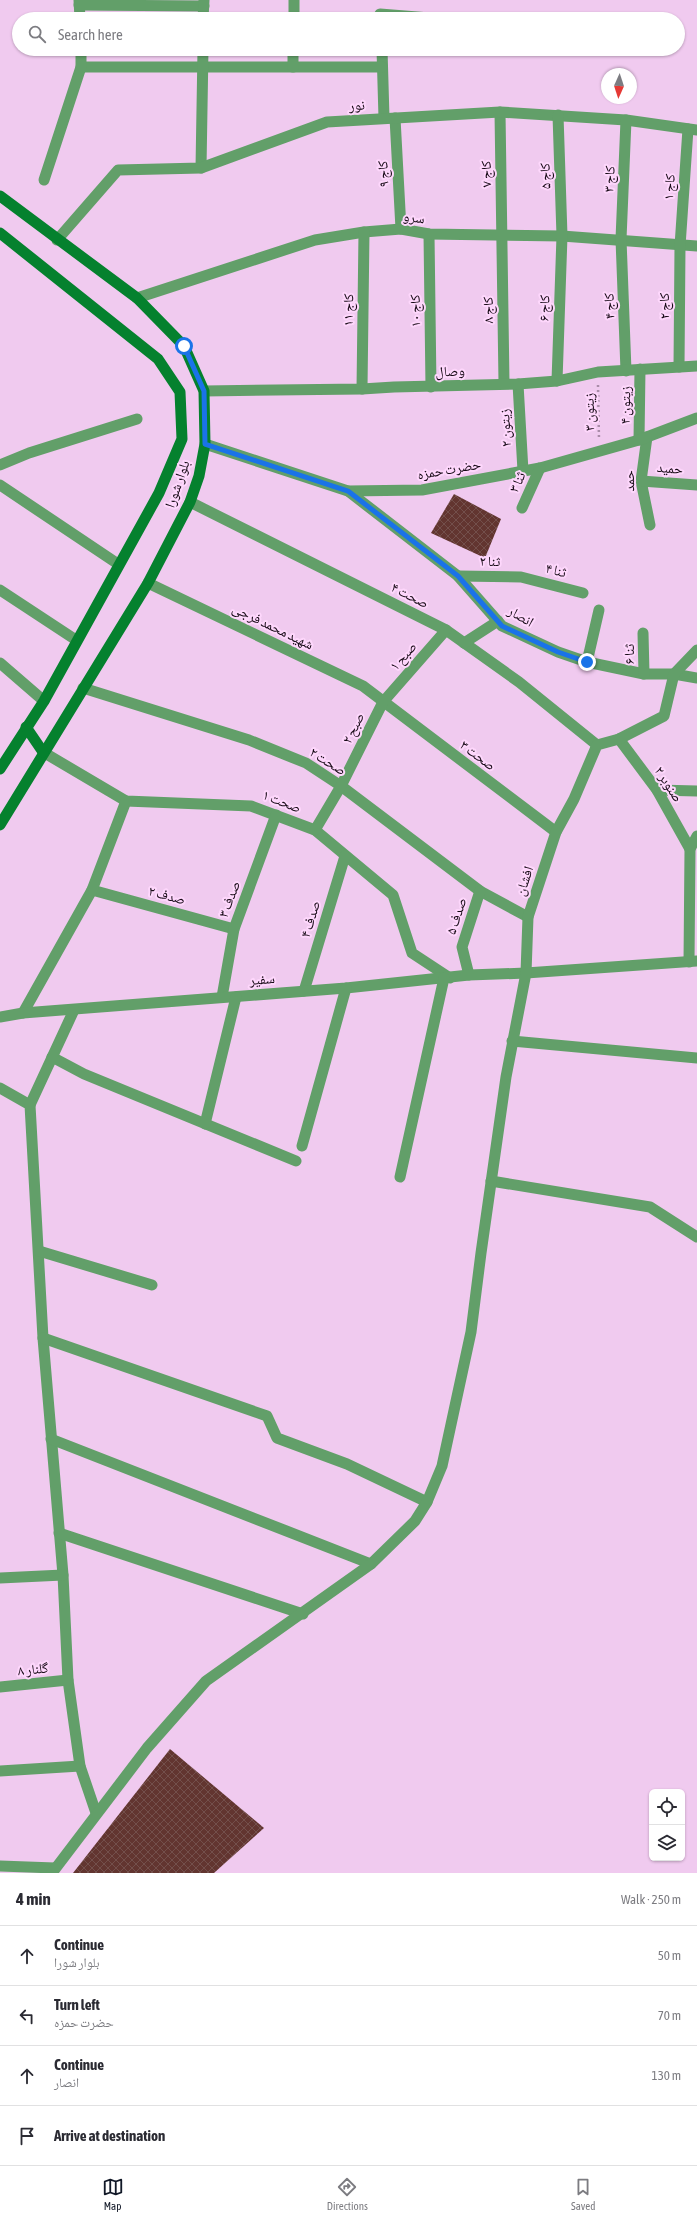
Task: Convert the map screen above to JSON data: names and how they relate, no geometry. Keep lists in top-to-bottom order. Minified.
{"streets":{"main road":["بلوار شورا"],"street":["نور","کاج ۹","کاج ۷","کاج ۵","کاج ۳","کاج ۱","سرو","کاج ۴","کاج ۲","کاج ۶","کاج ۱۱","کاج ۸","کاج ۱۰","وصال","زیتون ۴","زیتون ۲","حمید","حضرت حمزه","حمد","ثنا ۳","ثنا ۲","ثنا ۴","صحت ۴","انصار","شهید محمد فرجی","ثنا ۶","صبح ۱","صبح ۲","صحت ۳","صحت ۲","صنوبر ۲","صحت ۱","افشان","صدف ۲","صدف ۳","صدف ۵","صدف ۴","سفیر","گلنار ۸"],"path":["زیتون ۳"]},"crossings":[["نور","کاج ۹"],["نور","کاج ۷"],["نور","کاج ۵"],["نور","کاج ۳"],["نور","کاج ۱"],["نور","بلوار شورا"],["کاج ۹","سرو"],["کاج ۷","سرو"],["کاج ۷","کاج ۸"],["کاج ۵","سرو"],["کاج ۵","کاج ۶"],["کاج ۳","سرو"],["کاج ۳","کاج ۴"],["کاج ۱","سرو"],["کاج ۱","کاج ۲"],["سرو","کاج ۴"],["سرو","کاج ۲"],["سرو","کاج ۶"],["سرو","کاج ۱۱"],["سرو","کاج ۸"],["سرو","کاج ۱۰"],["سرو","بلوار شورا"],["کاج ۴","وصال"],["کاج ۲","وصال"],["کاج ۶","وصال"],["کاج ۱۱","وصال"],["کاج ۸","وصال"],["کاج ۱۰","وصال"],["وصال","زیتون ۴"],["وصال","زیتون ۳"],["وصال","زیتون ۲"],["وصال","بلوار شورا"],["زیتون ۴","حضرت حمزه"],["زیتون ۴","حمد"],["زیتون ۳","حضرت حمزه"],["زیتون ۲","حضرت حمزه"],["حمید","حمد"],["حضرت حمزه","حمد"],["حضرت حمزه","ثنا ۳"],["حضرت حمزه","بلوار شورا"],["حضرت حمزه","انصار"],["بلوار شورا","صحت ۴"],["بلوار شورا","شهید محمد فرجی"],["بلوار شورا","صحت ۲"],["بلوار شورا","صحت ۱"],["ثنا ۲","ثنا ۴"],["ثنا ۲","انصار"],["صحت ۴","صبح ۱"],["صحت ۴","افشان"],["انصار","ثنا ۶"],["شهید محمد فرجی","صبح ۱"],["شهید محمد فرجی","صبح ۲"],["شهید محمد فرجی","صحت ۳"],["صبح ۱","صبح ۲"],["صبح ۱","صحت ۳"],["صبح ۲","صحت ۳"],["صبح ۲","صحت ۲"],["صبح ۲","صحت ۱"],["صحت ۳","افشان"],["صحت ۲","افشان"],["صحت ۲","صدف ۵"],["صحت ۱","صدف ۳"],["صحت ۱","صدف ۴"],["صحت ۱","سفیر"],["افشان","سفیر"],["صدف ۲","صدف ۳"],["صدف ۳","سفیر"],["صدف ۵","سفیر"],["صدف ۴","سفیر"]],"north":"bottom","page":{"search":"Search here","heading":["4 min","Walk · 250 m"],"list":[["Continue","بلوار شورا","50 m"],["Turn left","حضرت حمزه","70 m"],["Continue","انصار","130 m"],"Arrive at destination"],"nav":["Map","Directions","Saved"]}}
